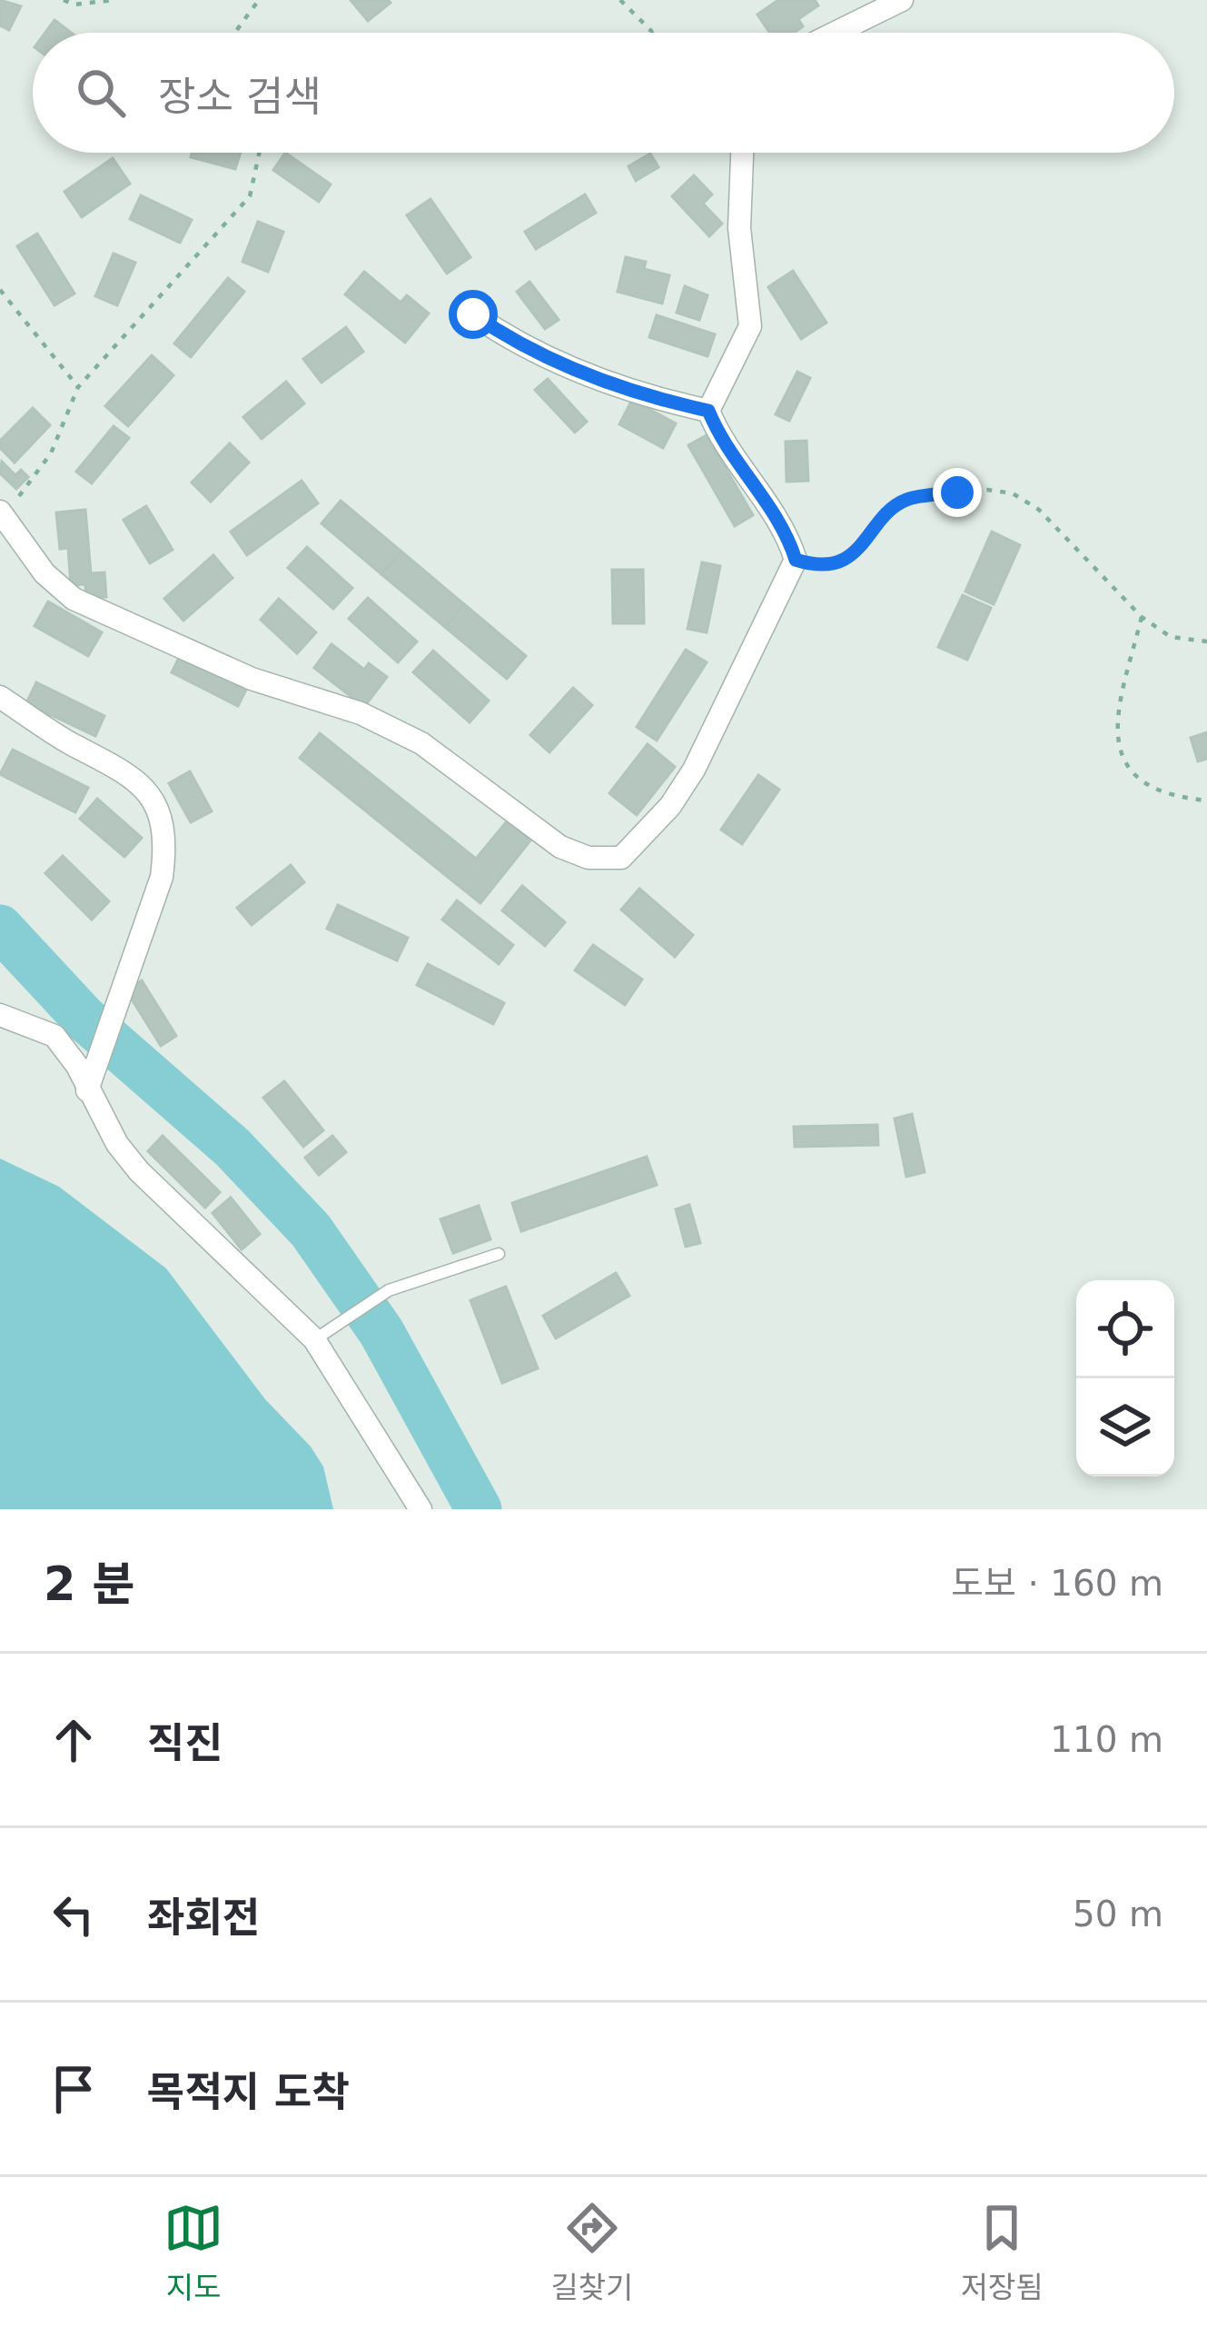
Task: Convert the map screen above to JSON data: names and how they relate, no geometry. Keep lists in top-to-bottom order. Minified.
{"page":{"search":"장소 검색","heading":["2 분","도보 · 160 m"],"list":[["직진","110 m"],["좌회전","50 m"],"목적지 도착"],"nav":["지도","길찾기","저장됨"]}}
